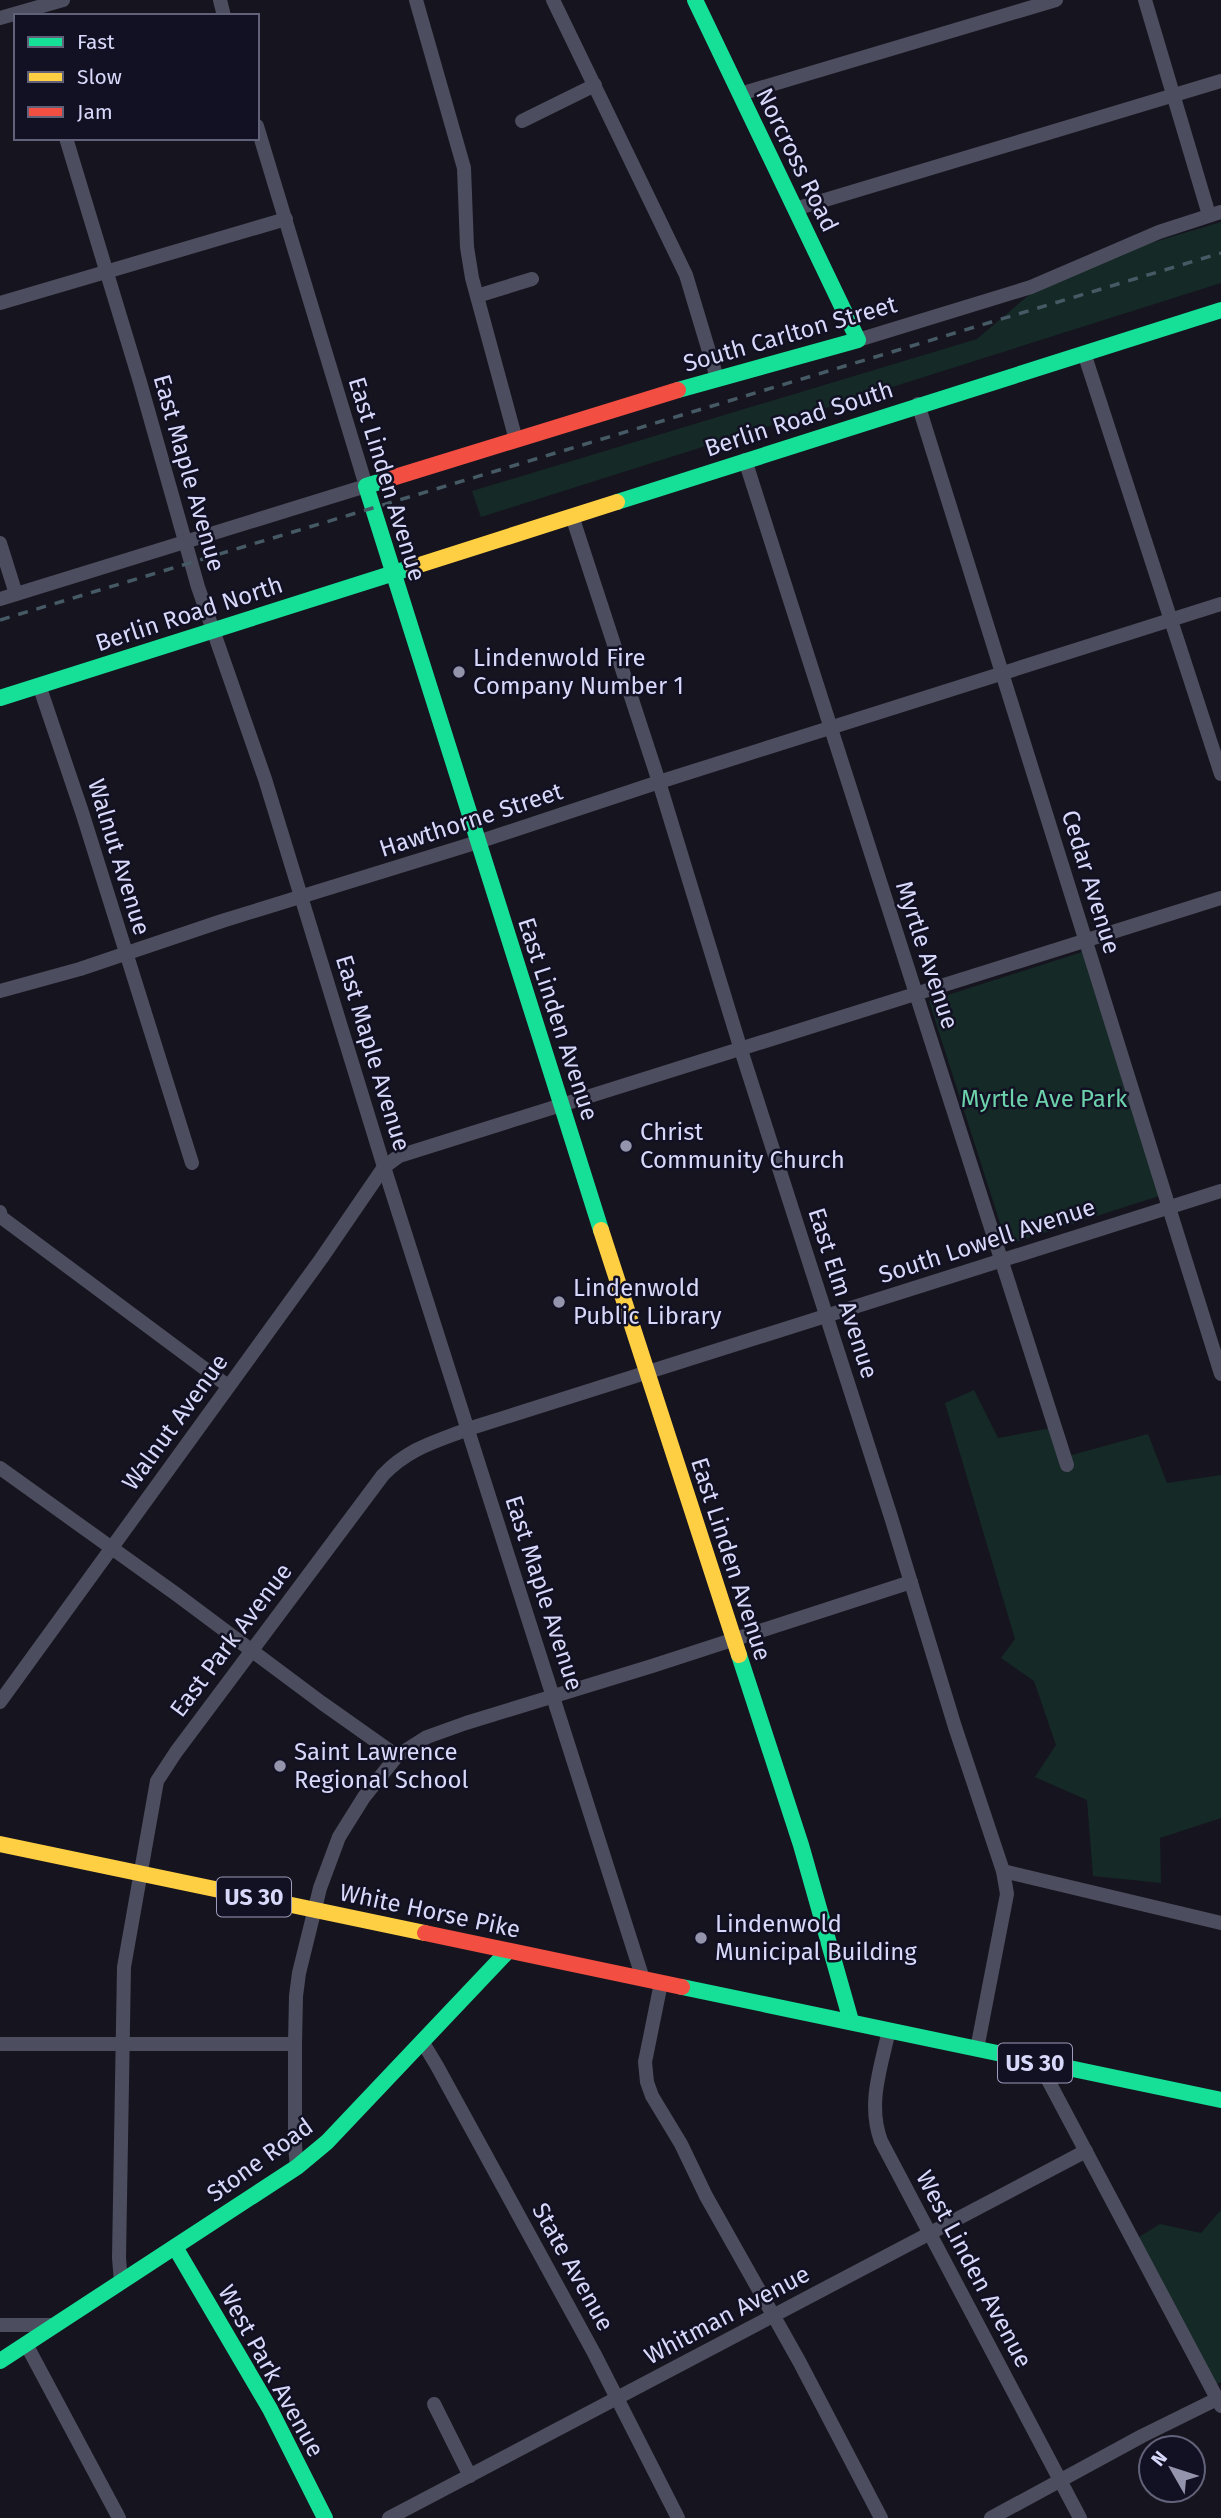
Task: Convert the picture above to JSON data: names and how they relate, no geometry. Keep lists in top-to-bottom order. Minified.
{"streets":{"main road":["Norcross Road","South Carlton Street","Berlin Road South","East Linden Avenue","Berlin Road North","US 30","White Horse Pike","Stone Road","West Park Avenue"],"street":["East Maple Avenue","Hawthorne Street","Walnut Avenue","Cedar Avenue","Myrtle Avenue","South Lowell Avenue","East Elm Avenue","East Park Avenue","State Avenue","West Linden Avenue","Whitman Avenue"]},"crossings":[["Norcross Road","South Carlton Street"],["South Carlton Street","East Linden Avenue"],["Berlin Road South","East Linden Avenue"],["Berlin Road South","Berlin Road North"],["Berlin Road South","Cedar Avenue"],["Berlin Road South","Myrtle Avenue"],["Berlin Road South","East Elm Avenue"],["East Maple Avenue","Berlin Road North"],["East Maple Avenue","Hawthorne Street"],["East Maple Avenue","Walnut Avenue"],["East Maple Avenue","South Lowell Avenue"],["East Maple Avenue","White Horse Pike"],["East Linden Avenue","Berlin Road North"],["East Linden Avenue","Hawthorne Street"],["East Linden Avenue","South Lowell Avenue"],["East Linden Avenue","US 30"],["East Linden Avenue","White Horse Pike"],["Berlin Road North","Walnut Avenue"],["Hawthorne Street","Walnut Avenue"],["Hawthorne Street","Cedar Avenue"],["Hawthorne Street","Myrtle Avenue"],["Hawthorne Street","East Elm Avenue"],["Cedar Avenue","South Lowell Avenue"],["Myrtle Avenue","South Lowell Avenue"],["South Lowell Avenue","East Elm Avenue"],["South Lowell Avenue","East Park Avenue"],["East Elm Avenue","US 30"],["East Park Avenue","White Horse Pike"],["East Park Avenue","Stone Road"],["US 30","White Horse Pike"],["US 30","West Linden Avenue"],["White Horse Pike","Stone Road"],["Stone Road","State Avenue"],["Stone Road","West Park Avenue"],["State Avenue","Whitman Avenue"],["West Linden Avenue","Whitman Avenue"]],"parks":["Myrtle Ave Park"],"places":["Lindenwold Fire Company Number 1","Christ Community Church","Lindenwold Public Library","Saint Lawrence Regional School","Lindenwold Municipal Building"],"legend":["Fast","Slow","Jam"],"north":"top left"}
